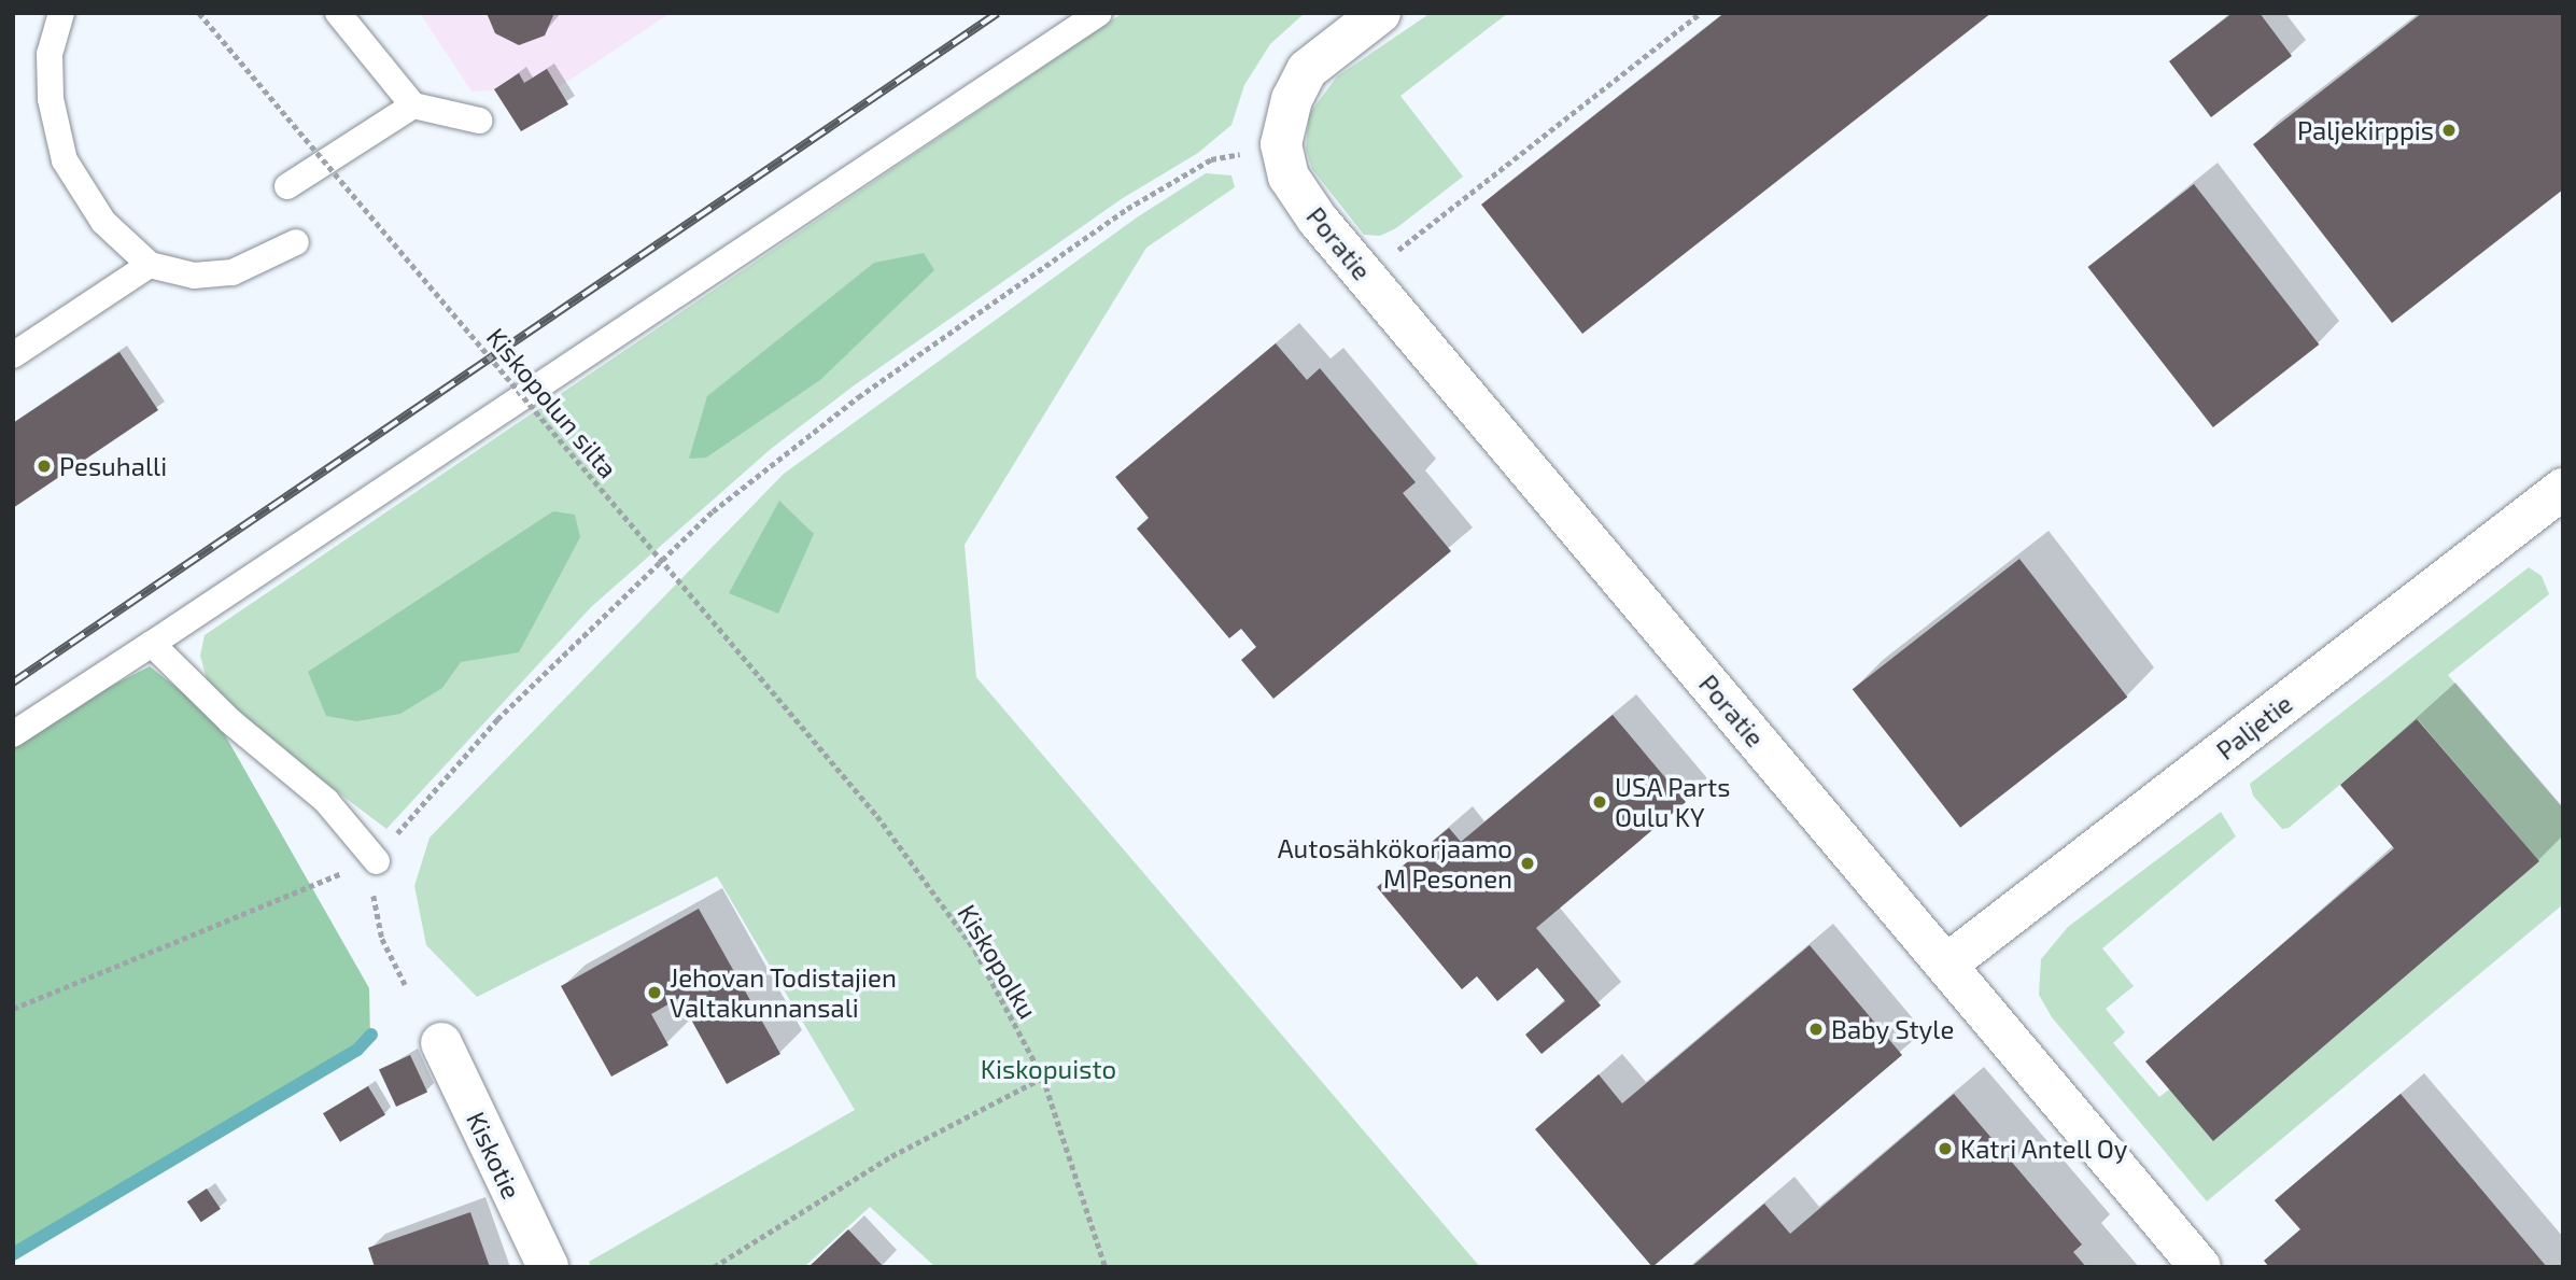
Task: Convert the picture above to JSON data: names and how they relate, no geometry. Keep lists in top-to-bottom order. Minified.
{"streets":{"street":["Poratie","Paljetie","Kiskotie"],"path":["Kiskopolun silta","Kiskopolku"]},"crossings":[["Poratie","Paljetie"],["Kiskopolun silta","Kiskopolku"]],"parks":["Kiskopuisto"],"places":["Paljekirppis","Pesuhalli","USA Parts Oulu KY","Autosähkökorjaamo M Pesonen","Jehovan Todistajien Valtakunnansali","Baby Style","Katri Antell Oy"]}
